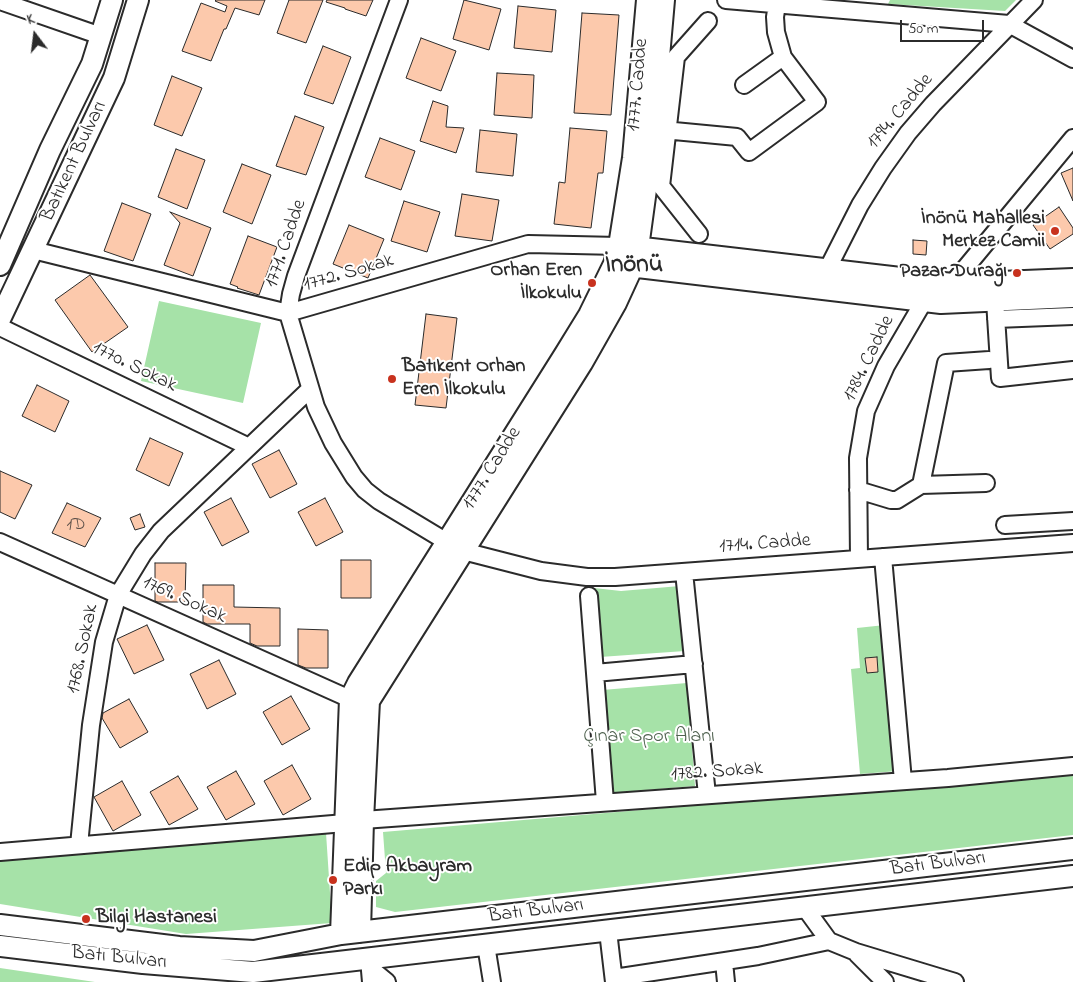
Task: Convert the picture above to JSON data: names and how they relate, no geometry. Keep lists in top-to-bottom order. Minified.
{"streets":{"main road":["1777. Cadde","Batıkent Bulvarı","Batı Bulvarı"],"street":["1794. Cadde","1771. Cadde","1772. Sokak","1784. Cadde","1770. Sokak","1714. Cadde","1769. Sokak","1768. Sokak","1782. Sokak"]},"crossings":[["1777. Cadde","1771. Cadde"],["1777. Cadde","1772. Sokak"],["1777. Cadde","1714. Cadde"],["1777. Cadde","1769. Sokak"],["1777. Cadde","1782. Sokak"],["1777. Cadde","Batı Bulvarı"],["Batıkent Bulvarı","1772. Sokak"],["1771. Cadde","1772. Sokak"],["1771. Cadde","1714. Cadde"],["1771. Cadde","1768. Sokak"],["1784. Cadde","1714. Cadde"],["1770. Sokak","1768. Sokak"],["1769. Sokak","1768. Sokak"],["1768. Sokak","1782. Sokak"]],"districts":["İnönü"],"parks":["Çınar Spor Alanı"],"places":["İnönü Mahallesi Merkez Camii","Pazar Durağı","Orhan Eren İlkokulu","Batıkent Orhan Eren İlkokulu","Edip Akbayram Parkı","Bilgi Hastanesi"],"house_numbers":["1D"],"scale_bar":"50 m","north":"top"}
